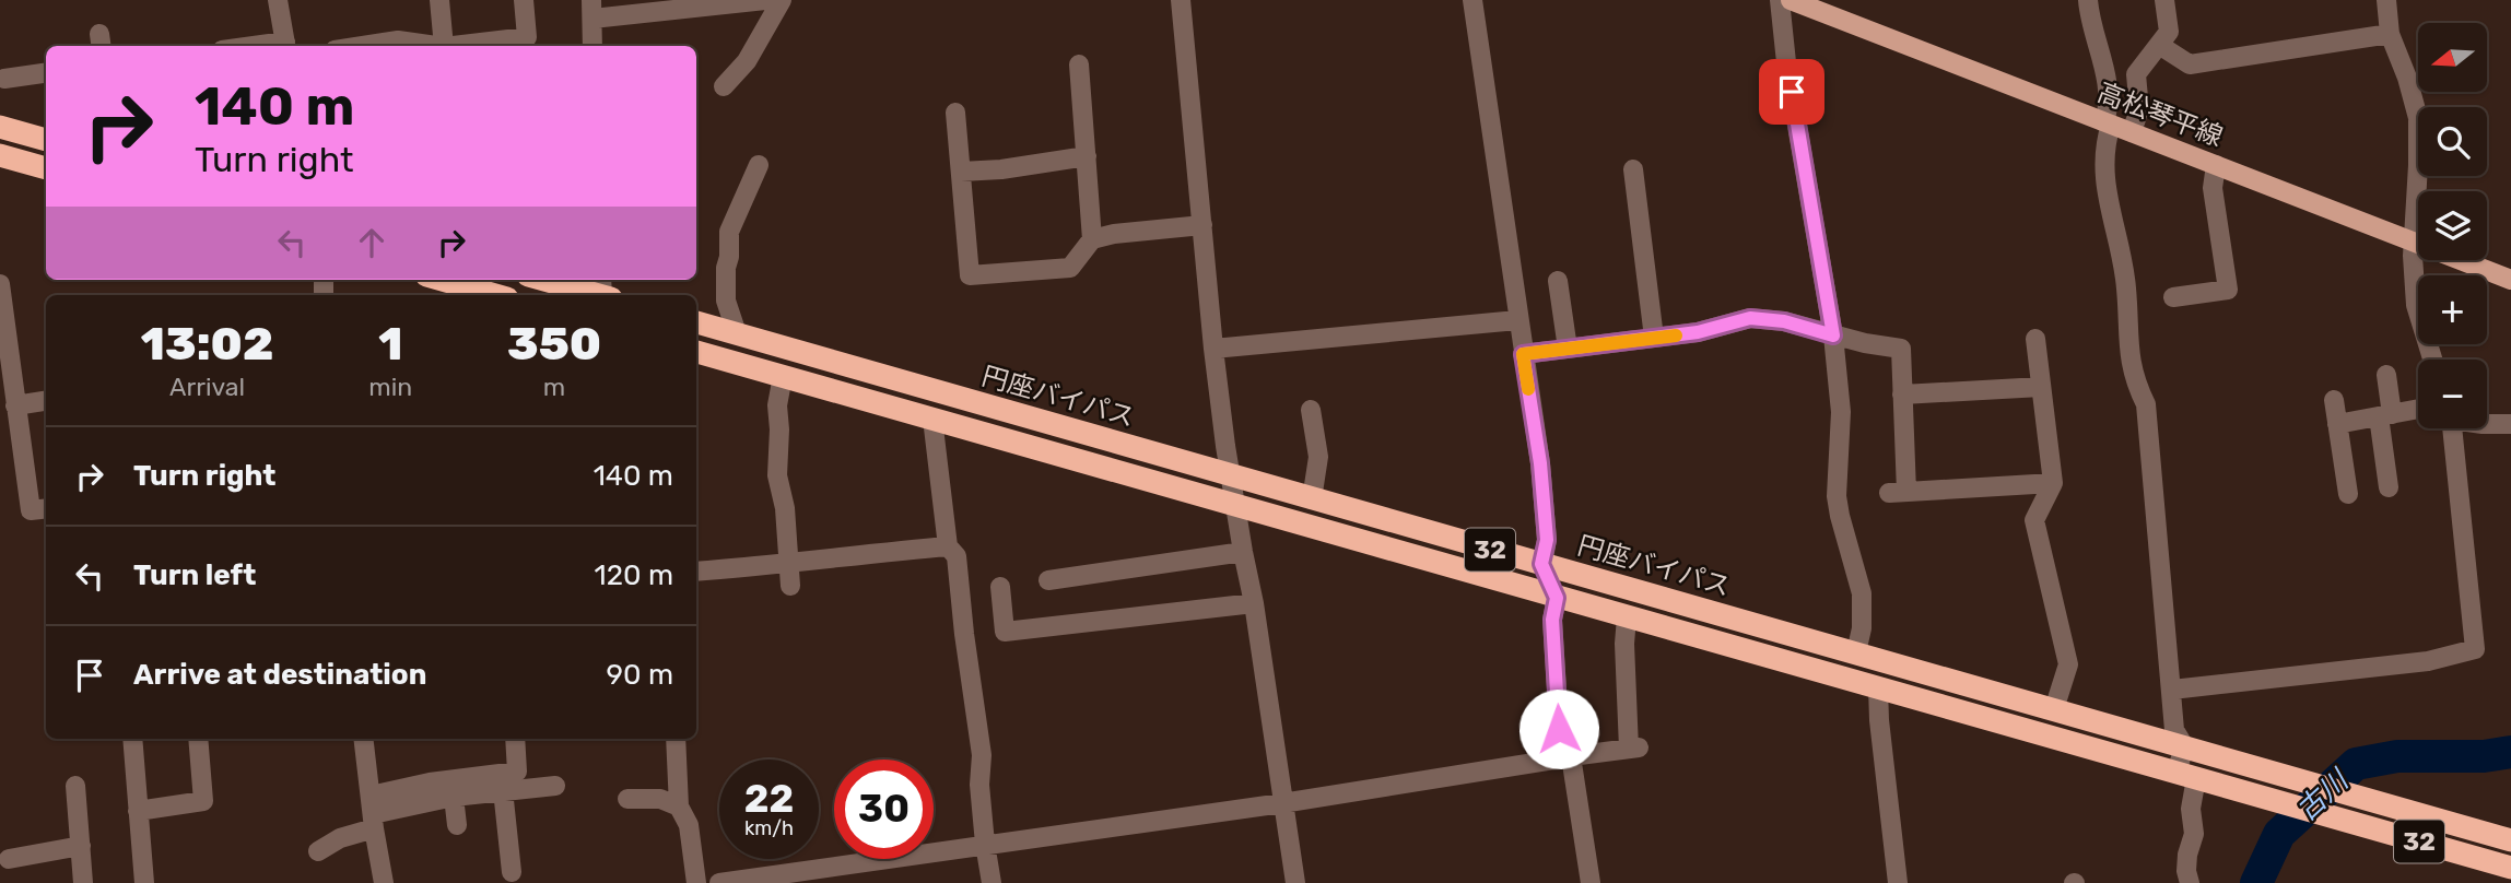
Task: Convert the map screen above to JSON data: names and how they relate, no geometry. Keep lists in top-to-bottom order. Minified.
{"streets":{"highway":["円座バイパス","32"],"main road":["高松琴平線"]},"water":["古川"],"north":"left","page":{"map_buttons":["+","−"],"turn":["140 m","Turn right"],"eta":["13:02","Arrival","1","min","350","m"],"list":[{"name":"Turn right","value":"140 m"},{"name":"Turn left","value":"120 m"},{"name":"Arrive at destination","value":"90 m"}],"speed":"22 km/h","limit":"30"}}
